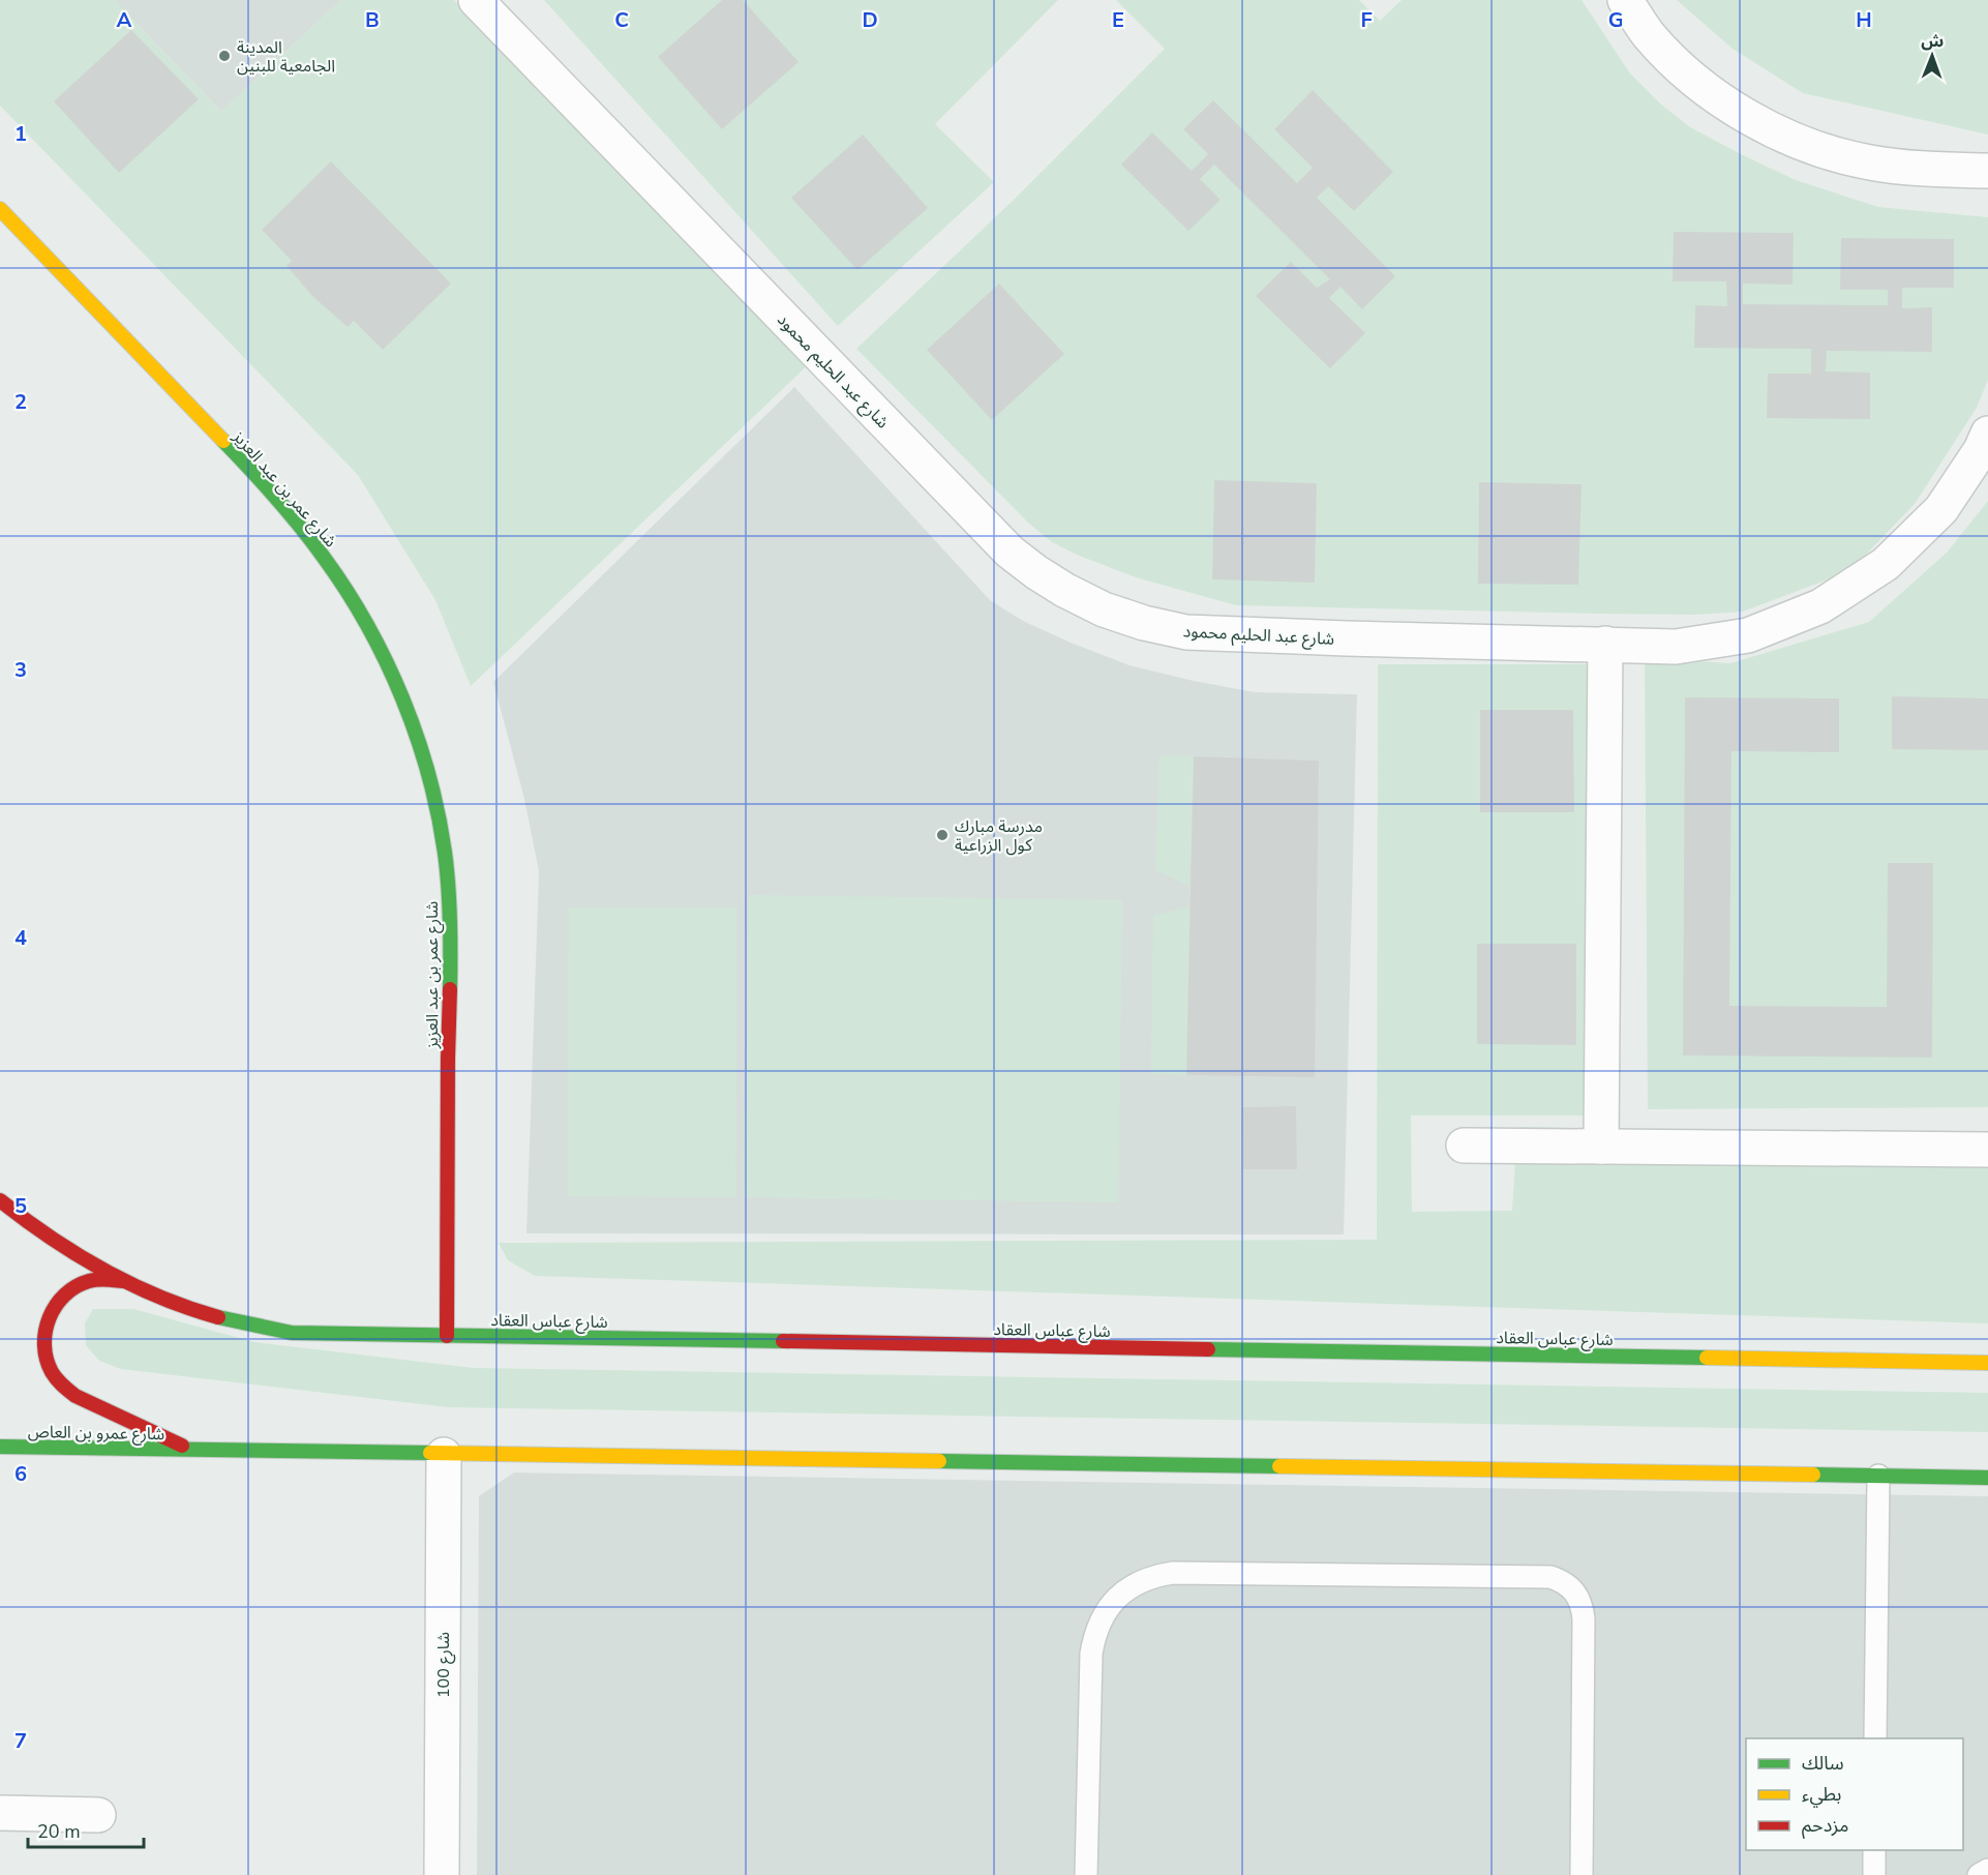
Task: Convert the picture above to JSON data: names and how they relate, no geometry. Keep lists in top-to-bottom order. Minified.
{"streets":{"street":["شارع عبد الحليم محمود","شارع عمر بن عبد العزيز","شارع عباس العقاد","شارع عمرو بن العاص","شارع 100"]},"crossings":[["شارع عمر بن عبد العزيز","شارع عباس العقاد"]],"places":["المدينة الجامعية للبنين","مدرسة مبارك كول الزراعية"],"legend":["سالك","بطيء","مزدحم"],"scale_bar":"20 m","north":"top","grid":{"columns":["A","B","C","D","E","F","G","H"],"rows":["1","2","3","4","5","6","7"]}}
